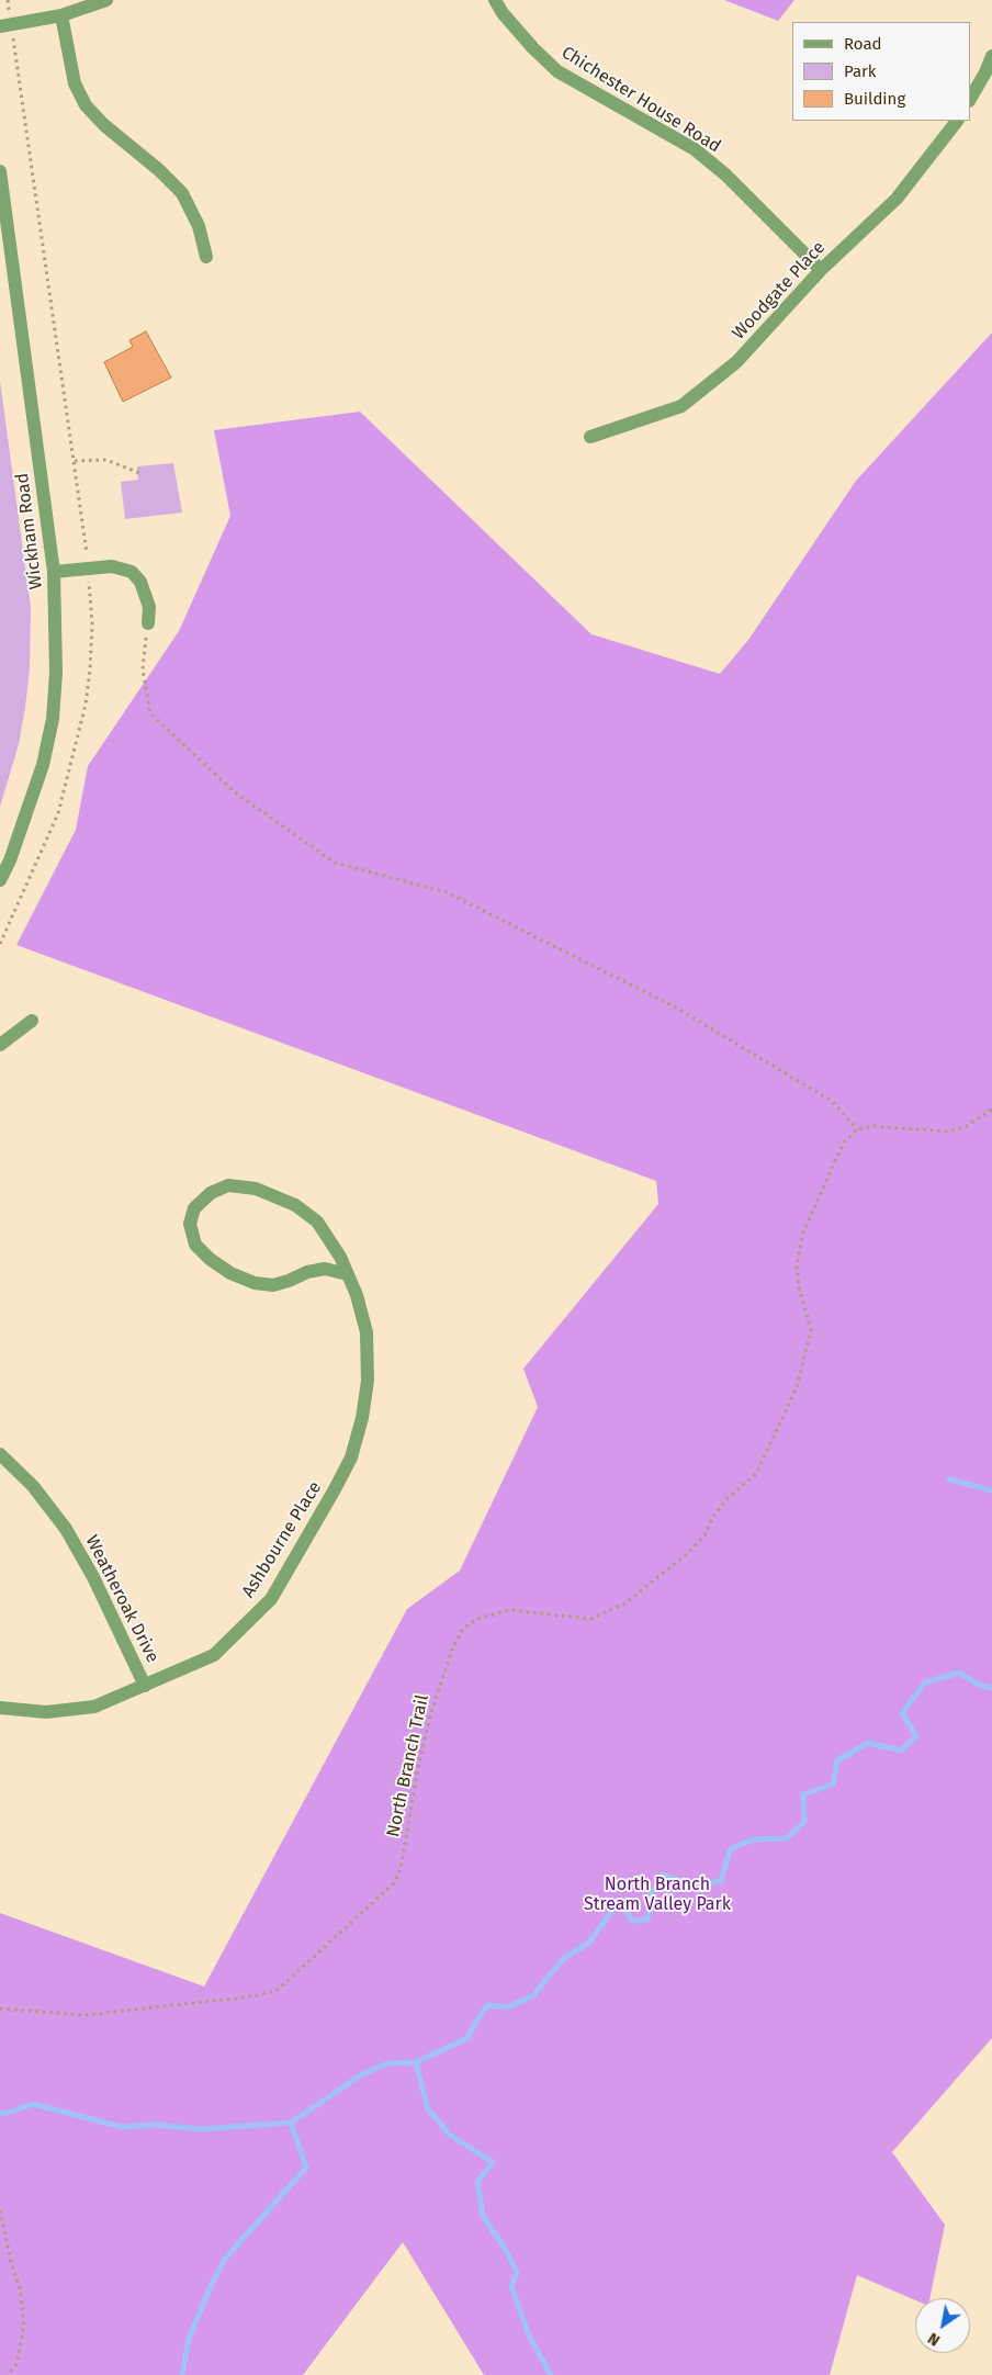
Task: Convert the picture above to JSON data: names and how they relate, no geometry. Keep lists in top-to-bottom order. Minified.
{"streets":{"street":["Chichester House Road","Woodgate Place","Wickham Road","Ashbourne Place","Weatheroak Drive"],"path":["North Branch Trail"]},"crossings":[["Chichester House Road","Woodgate Place"],["Ashbourne Place","Weatheroak Drive"]],"parks":["North Branch Stream Valley Park"],"legend":["Road","Park","Building"],"north":"bottom left"}
